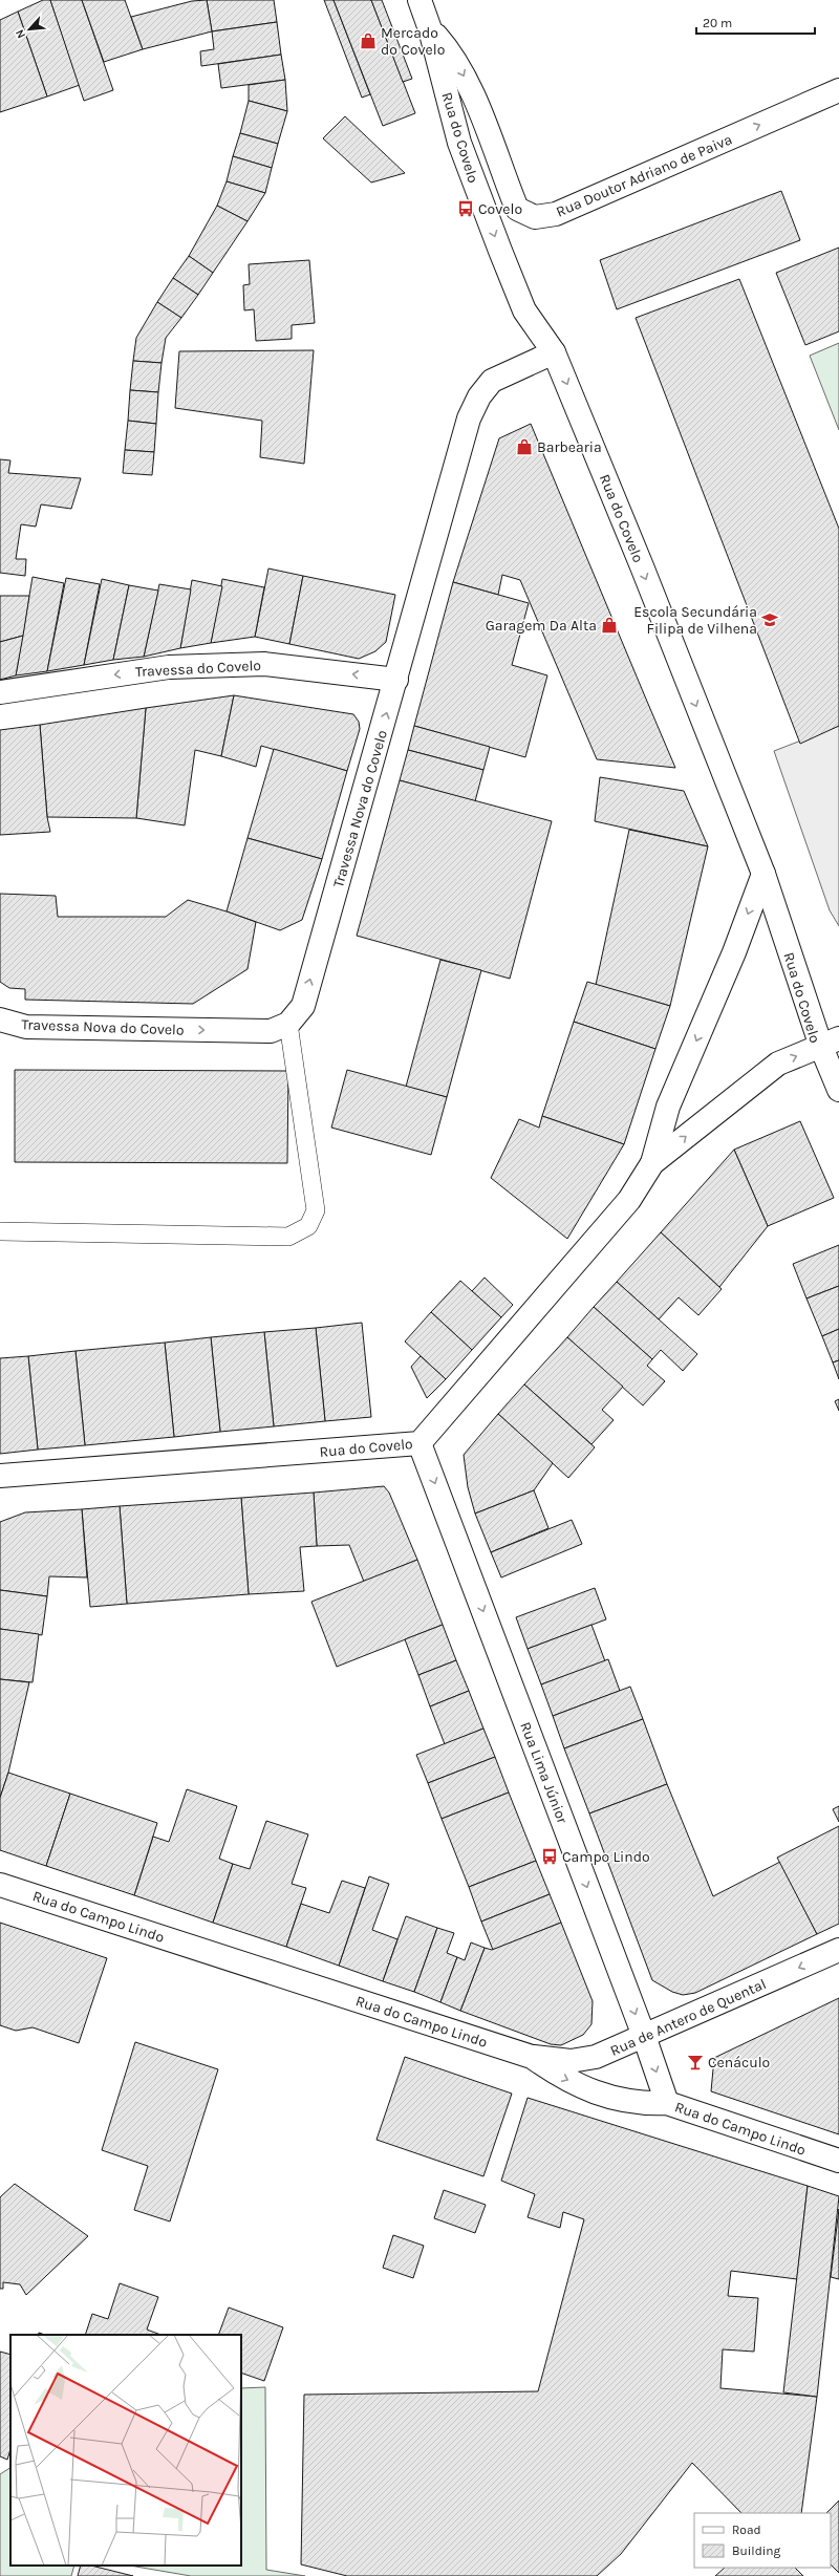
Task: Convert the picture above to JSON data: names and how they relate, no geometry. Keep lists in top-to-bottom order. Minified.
{"streets":{"street":["Rua do Covelo","Rua Doutor Adriano de Paiva","Travessa do Covelo","Travessa Nova do Covelo","Rua Lima Júnior","Rua do Campo Lindo","Rua de Antero de Quental"]},"crossings":[["Rua do Covelo","Rua Doutor Adriano de Paiva"],["Rua do Covelo","Travessa Nova do Covelo"],["Rua do Covelo","Rua Lima Júnior"],["Travessa do Covelo","Travessa Nova do Covelo"],["Rua Lima Júnior","Rua do Campo Lindo"],["Rua Lima Júnior","Rua de Antero de Quental"],["Rua do Campo Lindo","Rua de Antero de Quental"]],"one_way":["Travessa do Covelo","Rua Lima Júnior","Rua de Antero de Quental"],"places":{"shop":["Mercado do Covelo","Barbearia","Garagem Da Alta"],"bus stop":["Covelo","Campo Lindo"],"school or university":["Escola Secundária Filipa de Vilhena"],"bar":["Cenáculo"]},"legend":["Road","Building"],"scale_bar":"20 m","north":"bottom left"}
